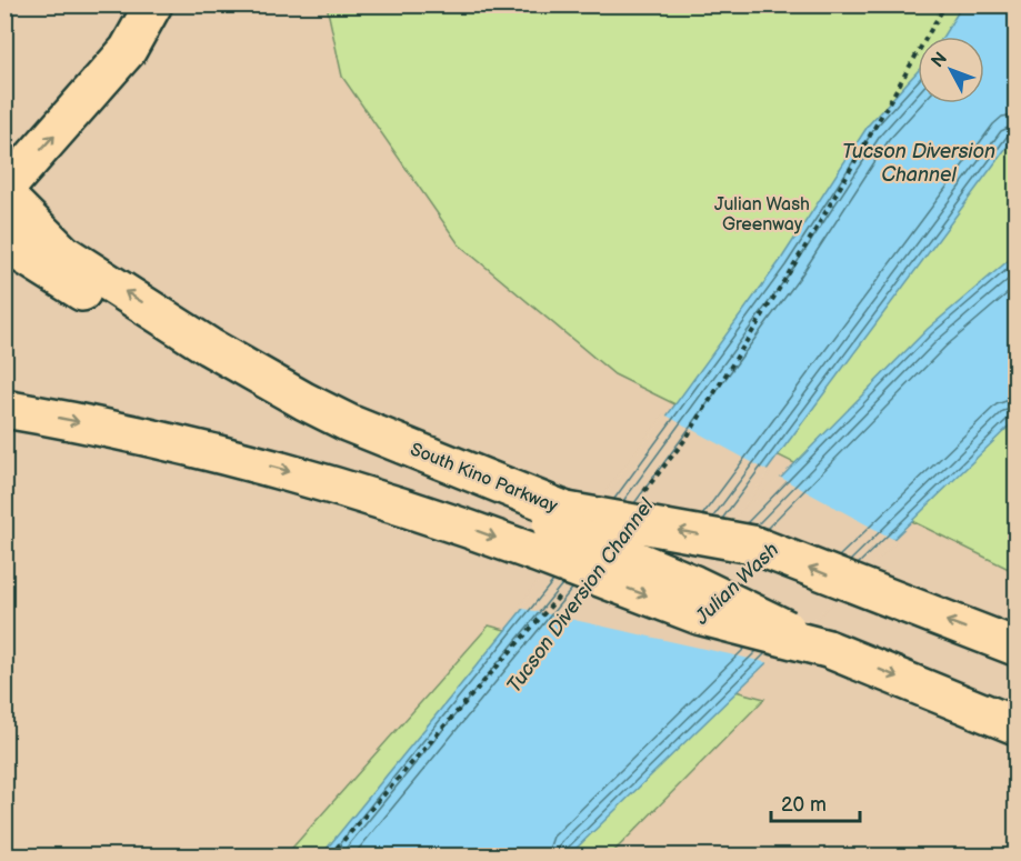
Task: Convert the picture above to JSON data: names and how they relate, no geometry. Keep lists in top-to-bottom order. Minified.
{"streets":{"main road":["South Kino Parkway"]},"water":["Tucson Diversion Channel","Julian Wash"],"parks":["Julian Wash Greenway"],"scale_bar":"20 m","north":"top left"}
